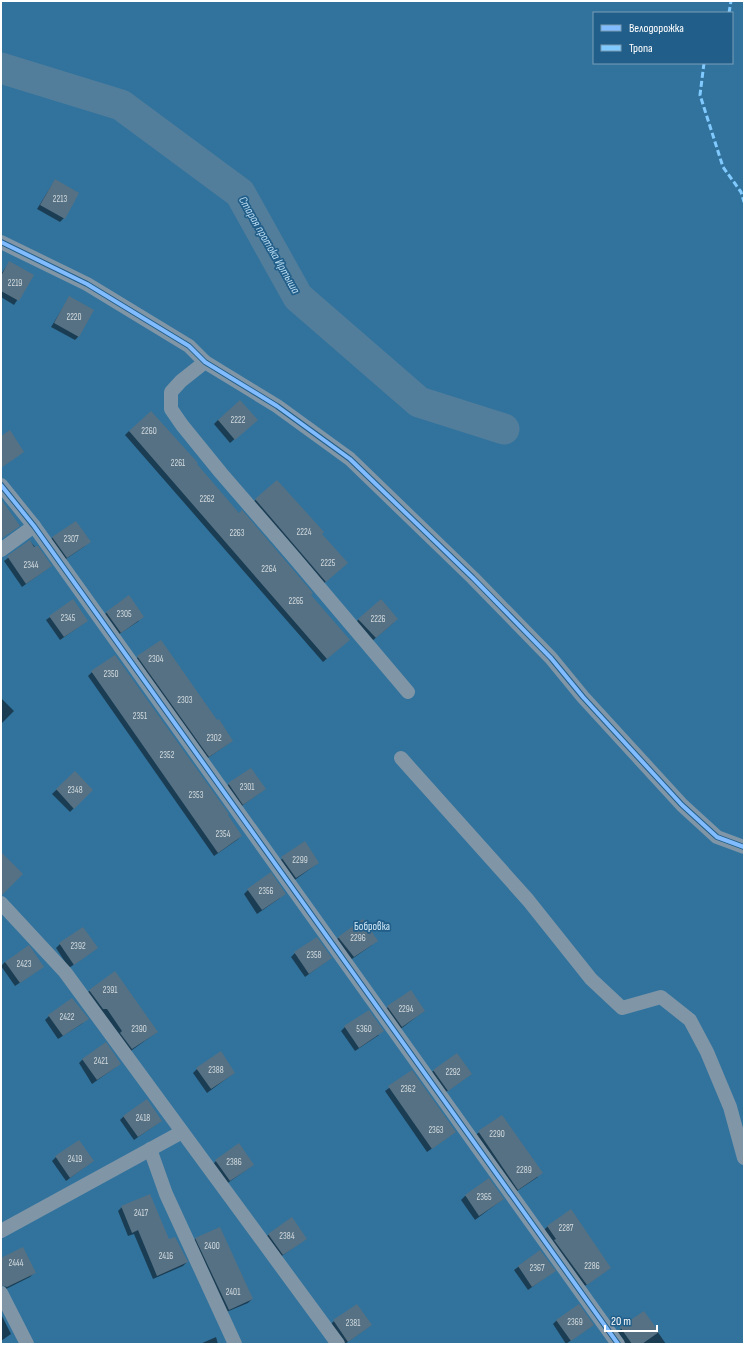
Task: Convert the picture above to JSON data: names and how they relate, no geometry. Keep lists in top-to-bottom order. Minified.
{"water":["Старая протока Иртыша"],"parks":["Бобровка"],"house_numbers":["2213","2219","2220","2222","2260","2261","2262","2224","2263","2307","2225","2344","2264","2265","2305","2345","2226","2304","2350","2303","2351","2302","2352","2301","2348","2353","2354","2299","2356","2296","2392","2358","2423","2391","2294","2422","2390","5360","2421","2388","2292","2362","2418","2363","2290","2419","2386","2289","2365","2417","2287","2384","2400","2416","2444","2286","2367","2401","2369","2381"],"legend":["Велодорожка","Тропа"],"scale_bar":"20 m"}
